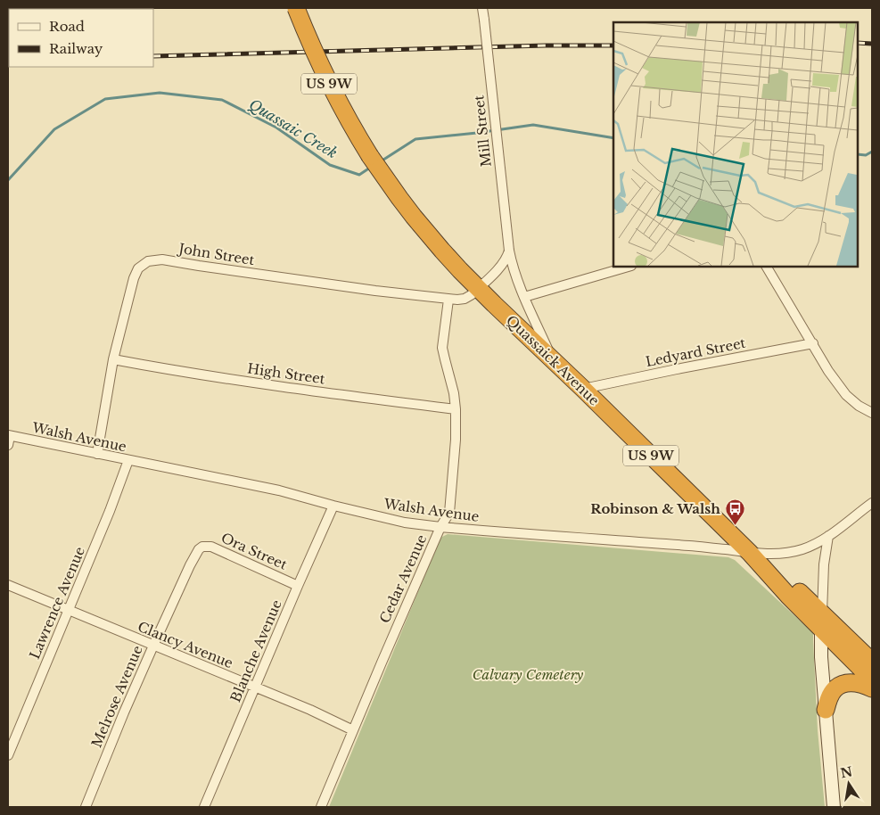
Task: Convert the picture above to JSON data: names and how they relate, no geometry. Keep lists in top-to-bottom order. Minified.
{"streets":{"highway":["US 9W","Quassaick Avenue"],"street":["Mill Street","John Street","Ledyard Street","High Street","Walsh Avenue","Ora Street","Cedar Avenue","Lawrence Avenue","Clancy Avenue","Blanche Avenue","Melrose Avenue"]},"crossings":[["US 9W","Quassaick Avenue"],["Mill Street","John Street"],["Mill Street","Quassaick Avenue"],["John Street","Quassaick Avenue"],["John Street","High Street"],["John Street","Walsh Avenue"],["John Street","Cedar Avenue"],["Ledyard Street","Quassaick Avenue"],["Quassaick Avenue","Walsh Avenue"],["High Street","Cedar Avenue"],["Walsh Avenue","Cedar Avenue"],["Walsh Avenue","Lawrence Avenue"],["Walsh Avenue","Blanche Avenue"],["Ora Street","Blanche Avenue"],["Ora Street","Melrose Avenue"],["Cedar Avenue","Clancy Avenue"],["Lawrence Avenue","Clancy Avenue"],["Clancy Avenue","Blanche Avenue"],["Clancy Avenue","Melrose Avenue"]],"water":["Quassaic Creek"],"parks":["Calvary Cemetery"],"places":{"bus stop":["Robinson & Walsh"]},"legend":["Road","Railway"],"north":"top"}
